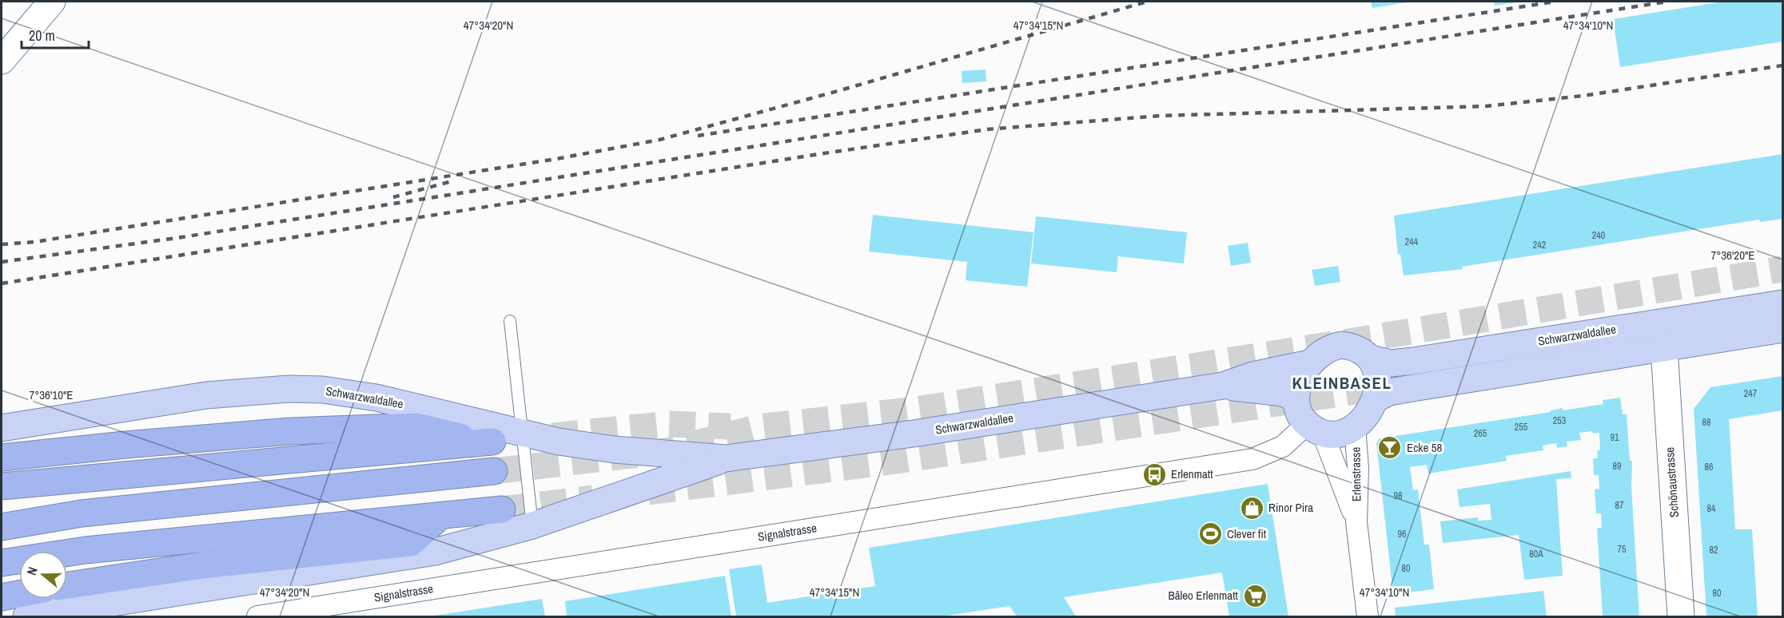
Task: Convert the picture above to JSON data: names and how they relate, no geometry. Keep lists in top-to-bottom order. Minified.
{"streets":{"main road":["Schwarzwaldallee"],"street":["Erlenstrasse","Schönaustrasse","Signalstrasse"]},"crossings":[["Schwarzwaldallee","Erlenstrasse"],["Schwarzwaldallee","Signalstrasse"],["Erlenstrasse","Signalstrasse"]],"districts":["KLEINBASEL"],"places":{"bar":["Ecke 58"],"bus stop":["Erlenmatt"],"shop":["Rinor Pira"],"sports":["Clever fit"],"supermarket":["Bâleo Erlenmatt"]},"house_numbers":["240","244","242","247","253","88","255","265","91","89","86","98","87","84","96","75","82","80A","80","80"],"scale_bar":"20 m","north":"left","coordinates":["47°34'20\"N","47°34'15\"N","47°34'10\"N","7°36'20\"E","7°36'10\"E"]}
